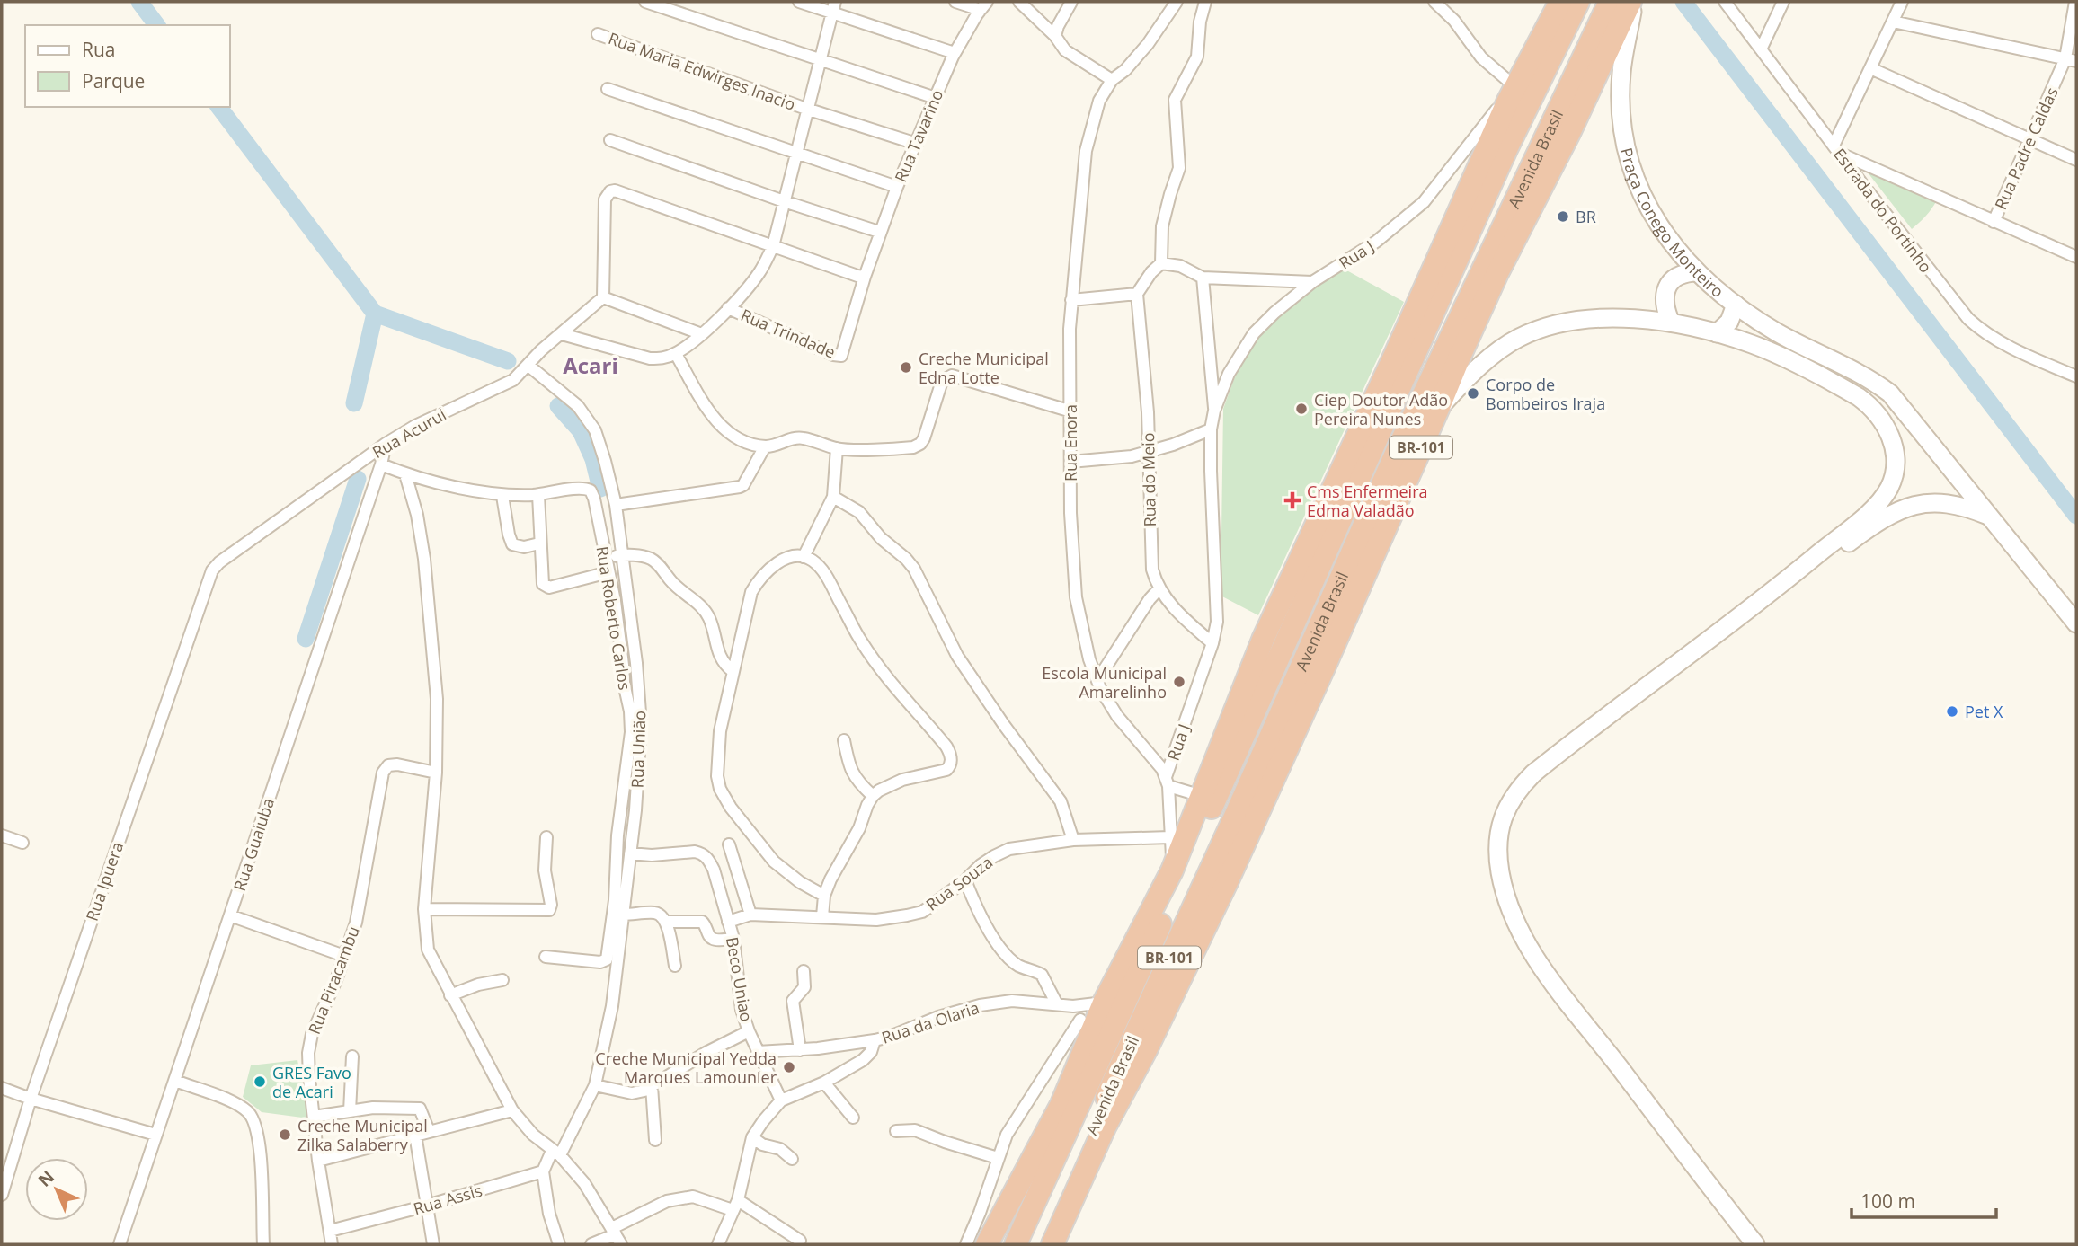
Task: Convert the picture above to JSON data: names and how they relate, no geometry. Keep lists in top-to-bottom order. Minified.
{"streets":{"highway":["Avenida Brasil","BR-101"],"street":["Rua Maria Edwirges Inacio","Rua Tavarino","Rua Padre Caldas","Estrada do Portinho","Praça Conego Monteiro","Rua J","Rua Trindade","Rua Acurui","Rua Enora","Rua do Meio","Rua Roberto Carlos","Rua União","Rua Guaiuba","Rua Ipuera","Rua Souza","Beco Uniao","Rua Piracambu","Rua da Olaria","Rua Assis"]},"crossings":[["Rua Maria Edwirges Inacio","Rua Tavarino"],["Rua Tavarino","Rua Trindade"],["Avenida Brasil","Praça Conego Monteiro"],["Rua J","Rua Enora"],["Rua J","BR-101"],["Rua J","Rua do Meio"],["Rua Acurui","Rua União"],["Rua Acurui","Rua Guaiuba"],["Rua Acurui","Rua Ipuera"],["BR-101","Rua da Olaria"],["Rua Roberto Carlos","Rua União"],["Rua Roberto Carlos","Rua Guaiuba"],["Rua União","Beco Uniao"],["Rua Souza","Beco Uniao"],["Beco Uniao","Rua da Olaria"],["Rua Piracambu","Rua Assis"]],"districts":["Acari"],"places":{"other":["BR","Creche Municipal Edna Lotte","Corpo de Bombeiros Iraja","Ciep Doutor Adão Pereira Nunes","Escola Municipal Amarelinho","Pet X","Creche Municipal Yedda Marques Lamounier","GRES Favo de Acari","Creche Municipal Zilka Salaberry"],"health":["Cms Enfermeira Edma Valadão"]},"legend":["Rua","Parque"],"scale_bar":"100 m","north":"top left"}
